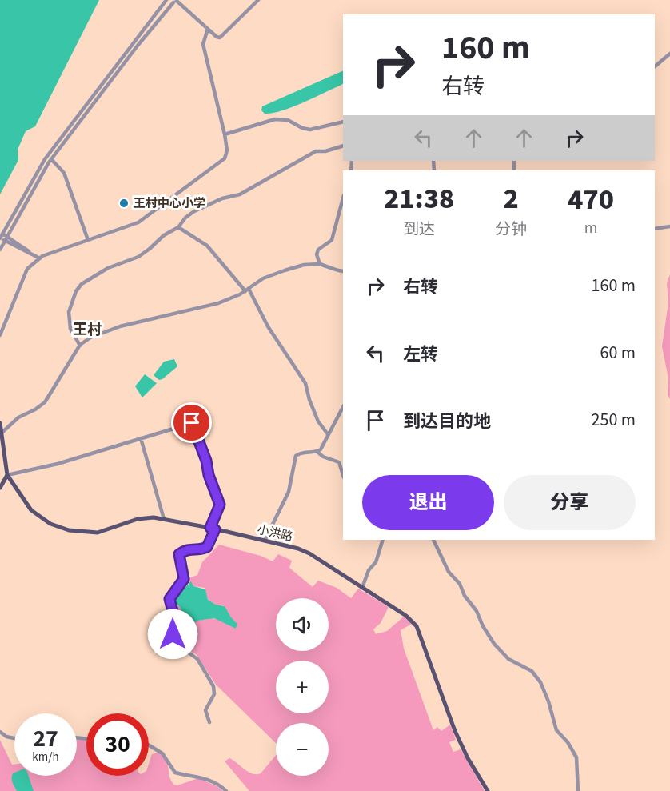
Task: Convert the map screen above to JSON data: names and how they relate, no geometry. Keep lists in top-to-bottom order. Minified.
{"streets":{"main road":["小洪路"]},"districts":["王村"],"places":["王村中心小学"],"page":{"turn":["160 m","右转"],"eta":["21:38","到达","2","分钟","470","m"],"list":[{"name":"右转","value":"160 m"},{"name":"左转","value":"60 m"},{"name":"到达目的地","value":"250 m"}],"buttons":["退出","分享"],"map_buttons":["+","−"],"speed":"27 km/h","limit":"30"}}
